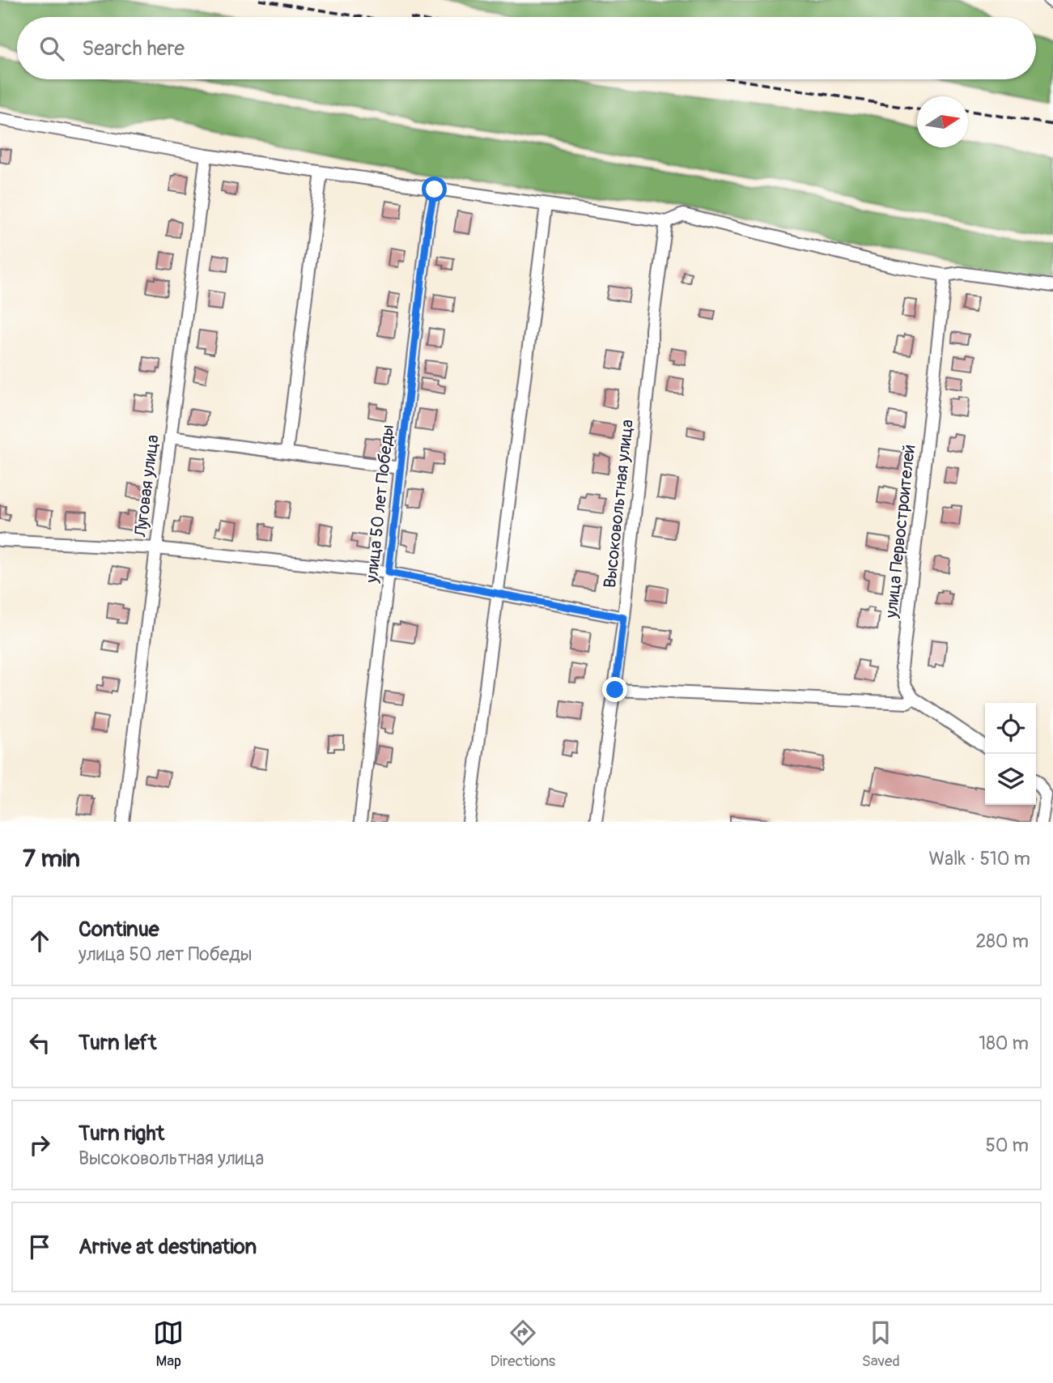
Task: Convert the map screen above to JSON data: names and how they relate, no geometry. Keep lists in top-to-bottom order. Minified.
{"streets":{"street":["Луговая улица","улица 50 лет Победы","Высоковольтная улица","улица Первостроителей"]},"north":"right","page":{"search":"Search here","heading":["7 min","Walk · 510 m"],"list":[["Continue","улица 50 лет Победы","280 m"],["Turn left","180 m"],["Turn right","Высоковольтная улица","50 m"],"Arrive at destination"],"nav":["Map","Directions","Saved"]}}
